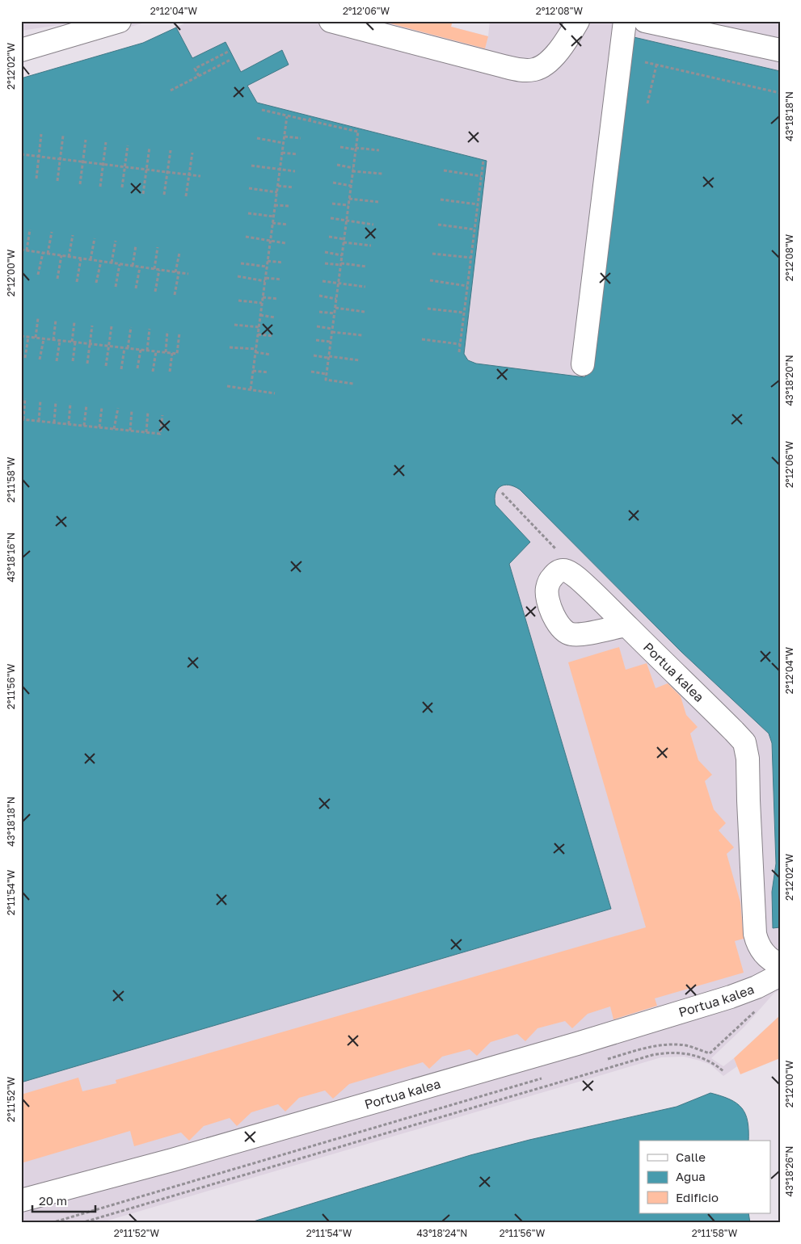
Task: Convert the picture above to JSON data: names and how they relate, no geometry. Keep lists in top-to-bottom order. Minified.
{"streets":{"street":["Portua kalea"]},"legend":["Calle","Agua","Edificio"],"scale_bar":"20 m","coordinates":["2°12'04\"W","2°12'06\"W","2°12'08\"W","2°12'02\"W","43°18'18\"N","2°12'00\"W","43°18'20\"N","2°11'58\"W","43°18'16\"N","2°11'56\"W","2°11'54\"W","2°11'52\"W","43°18'26\"N","43°18'24\"N"]}
